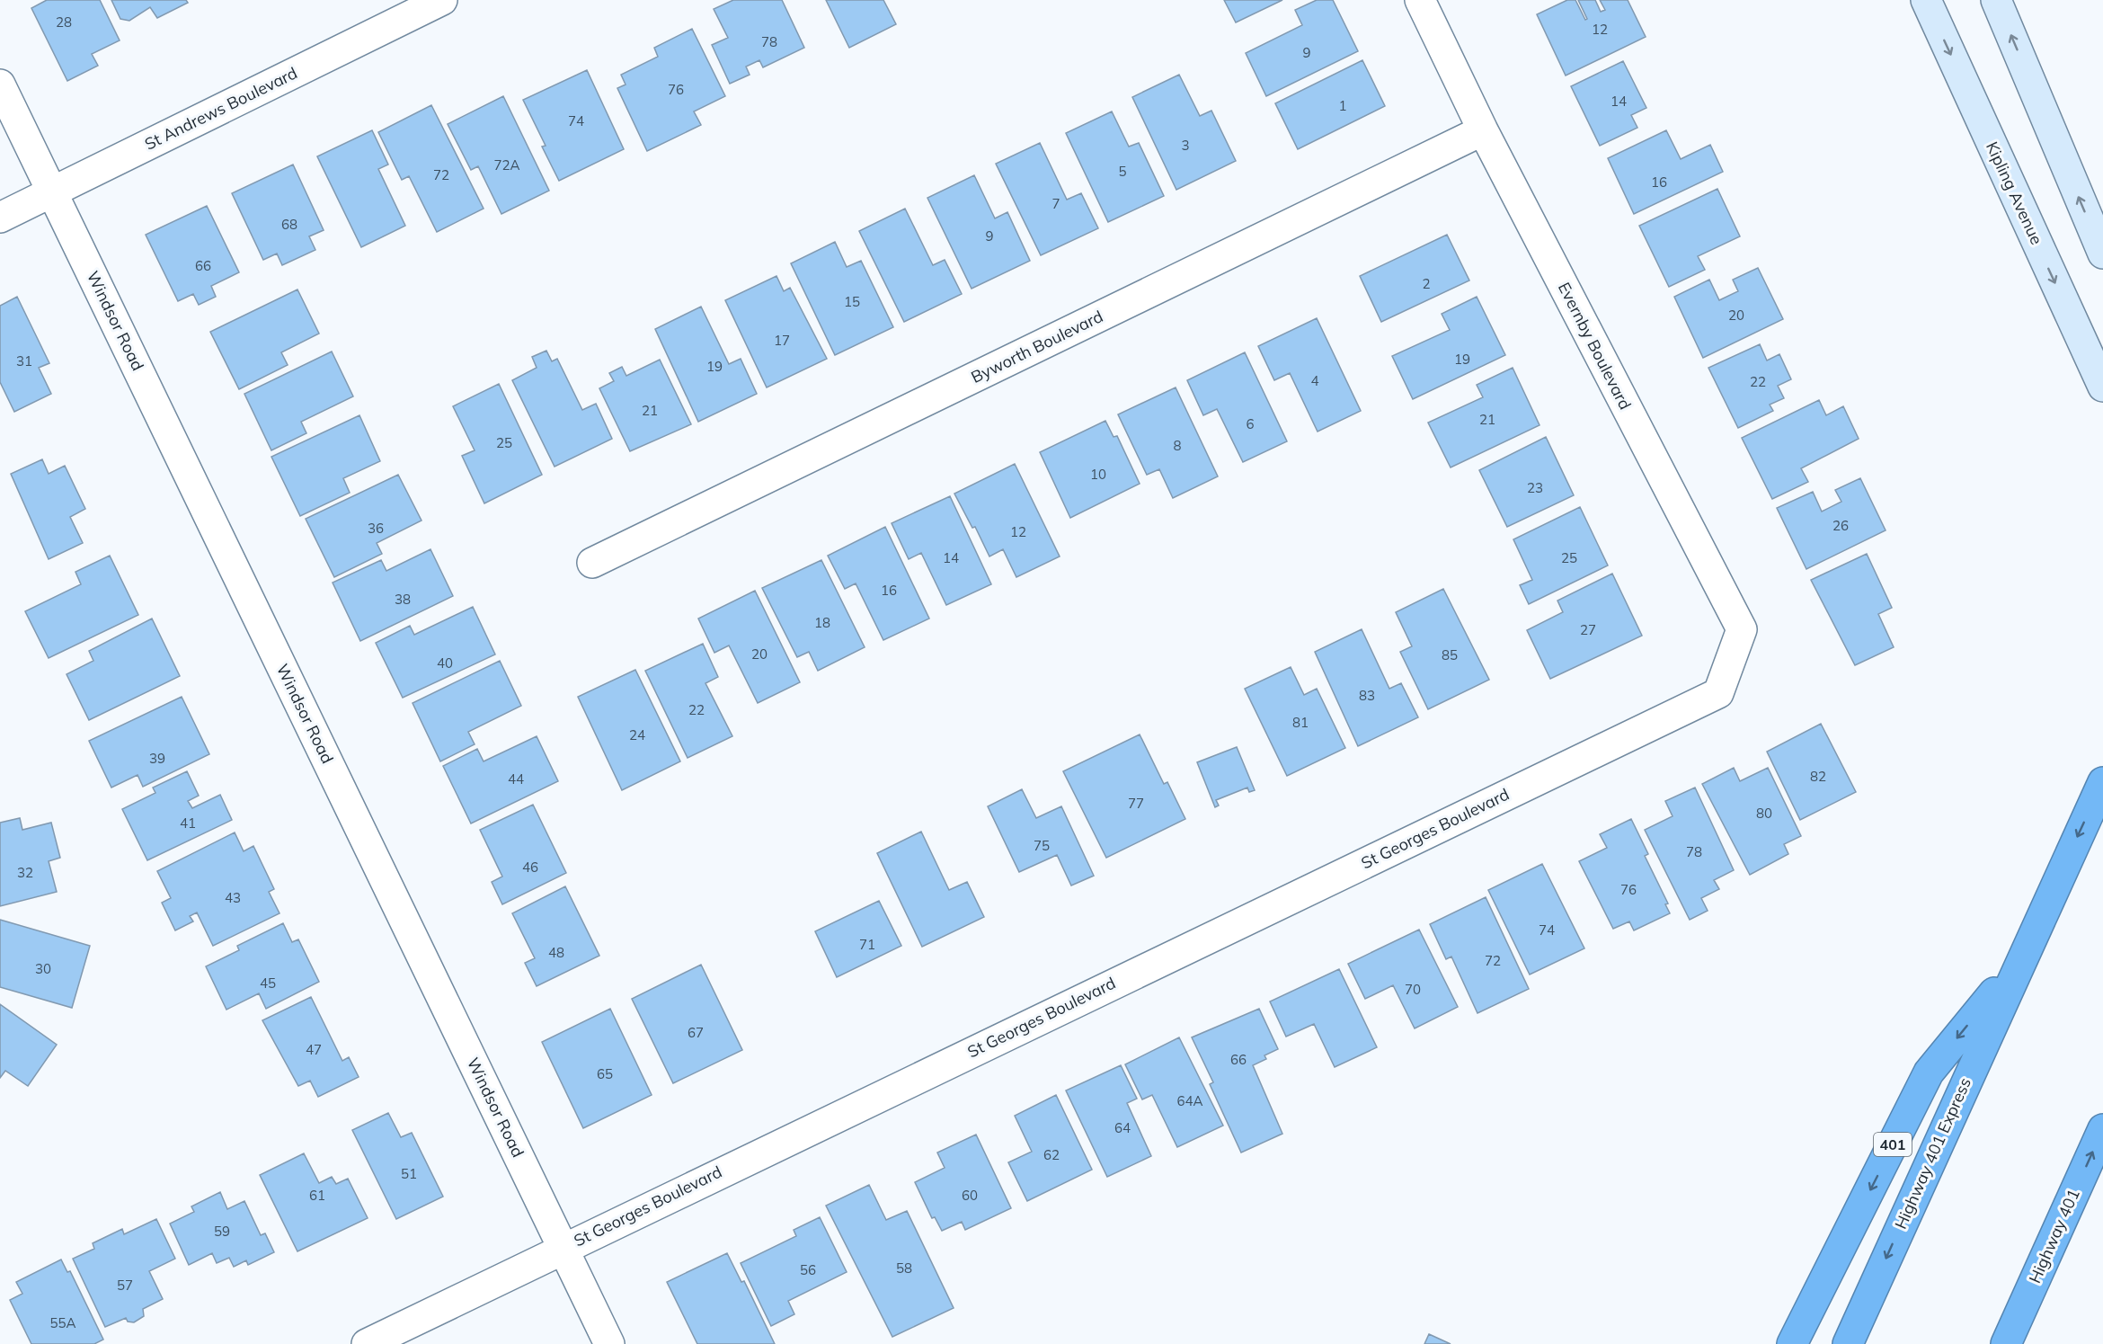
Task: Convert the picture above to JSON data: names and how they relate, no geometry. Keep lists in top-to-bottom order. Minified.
{"streets":{"highway":["401","Highway 401 Express","Highway 401"],"main road":["Kipling Avenue"],"street":["St Andrews Boulevard","Windsor Road","Evernby Boulevard","Byworth Boulevard","St Georges Boulevard"]},"crossings":[["St Andrews Boulevard","Windsor Road"],["Windsor Road","St Georges Boulevard"],["Evernby Boulevard","Byworth Boulevard"],["Evernby Boulevard","St Georges Boulevard"],["401","Highway 401 Express"]],"house_numbers":["28","12","78","9","76","14","1","74","3","72A","5","72","16","7","68","9","66","2","15","20","17","19","31","19","4","22","21","21","6","25","8","10","23","26","36","12","14","25","16","38","18","27","20","85","40","83","22","81","24","39","82","44","77","80","41","75","78","46","32","76","43","74","71","48","72","30","45","70","67","47","66","65","64A","64","62","51","61","60","59","58","56","57","55A"]}
